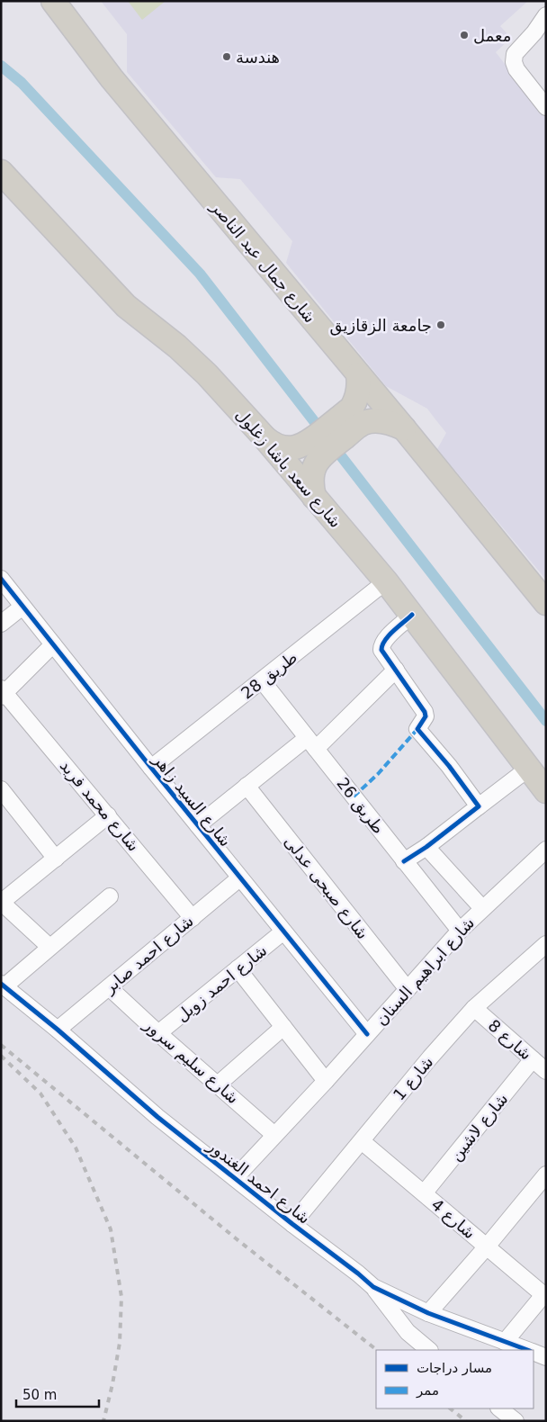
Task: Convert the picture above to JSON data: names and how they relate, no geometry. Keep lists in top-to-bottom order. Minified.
{"streets":{"highway":["شارع جمال عبد الناصر","شارع سعد باشا زغلول"],"street":["طريق 28","شارع السيد زاهر","شارع محمد فريد","طريق 26","شارع صبحى عدلى","شارع احمد صابر","شارع ابراهيم السنان","شارع احمد زويل","شارع 8","شارع سليم سرور","شارع 1","شارع لاشين","شارع احمد الغندور","شارع 4"]},"crossings":[["شارع سعد باشا زغلول","طريق 28"],["طريق 28","شارع السيد زاهر"],["طريق 28","طريق 26"],["شارع السيد زاهر","شارع احمد صابر"],["شارع السيد زاهر","شارع ابراهيم السنان"],["شارع السيد زاهر","شارع احمد زويل"],["شارع محمد فريد","شارع احمد صابر"],["طريق 26","شارع ابراهيم السنان"],["شارع صبحى عدلى","شارع ابراهيم السنان"],["شارع احمد صابر","شارع سليم سرور"],["شارع احمد صابر","شارع احمد الغندور"],["شارع ابراهيم السنان","شارع سليم سرور"],["شارع ابراهيم السنان","شارع احمد الغندور"],["شارع احمد زويل","شارع سليم سرور"],["شارع 8","شارع 1"],["شارع 8","شارع لاشين"],["شارع 1","شارع احمد الغندور"],["شارع 1","شارع 4"],["شارع لاشين","شارع 4"]],"places":["معمل","هندسة","جامعة الزقازيق"],"legend":["مسار دراجات","ممر"],"scale_bar":"50 m"}
